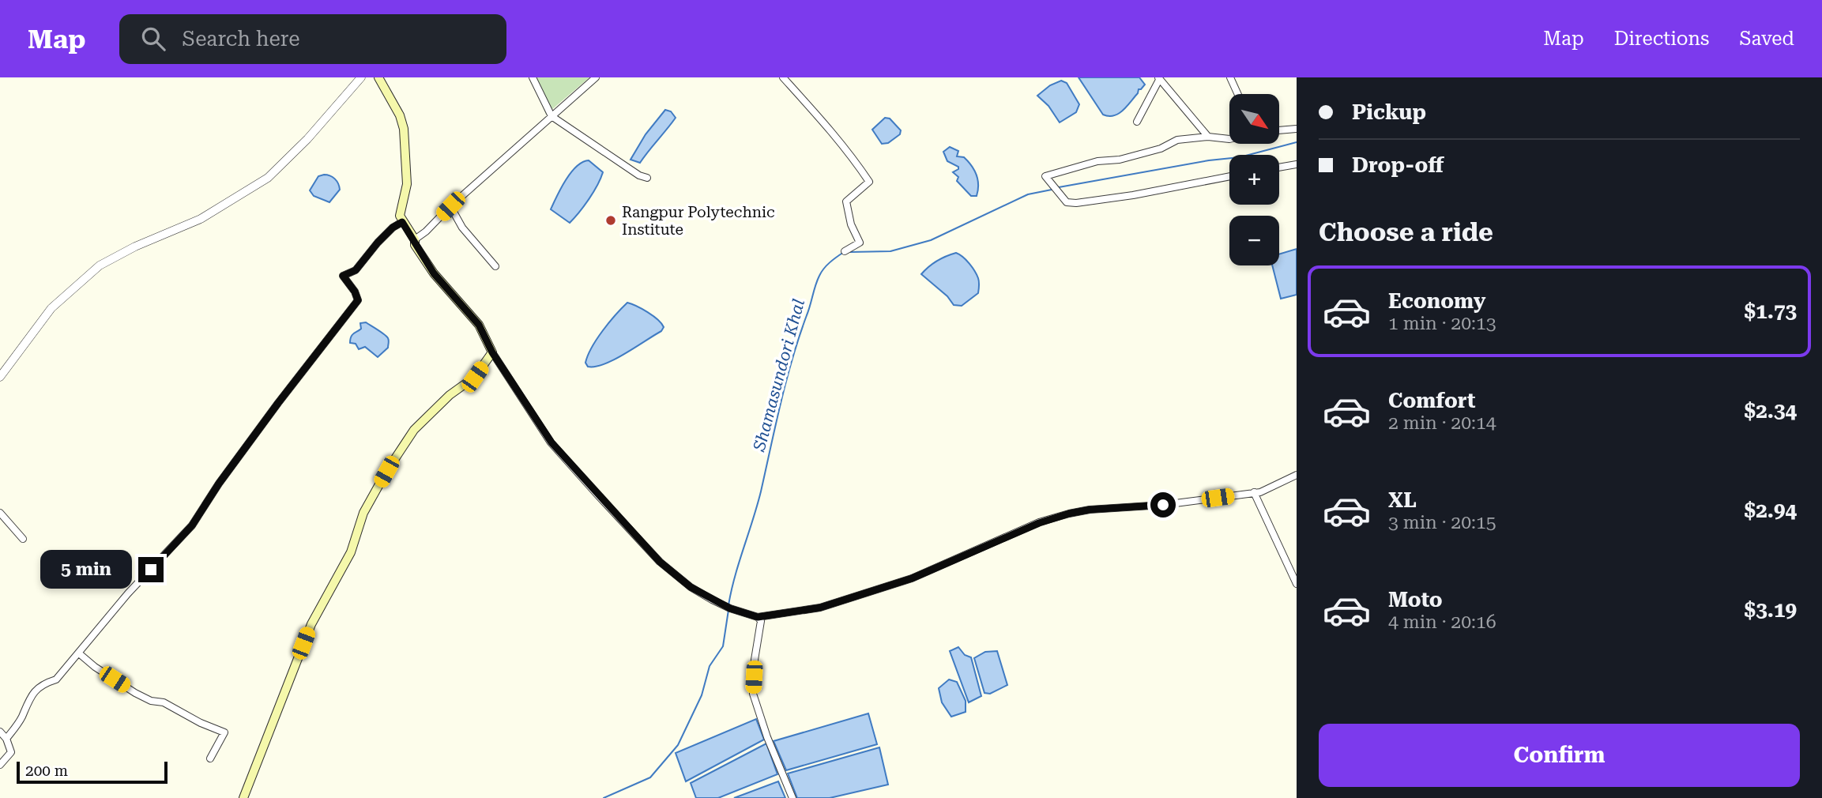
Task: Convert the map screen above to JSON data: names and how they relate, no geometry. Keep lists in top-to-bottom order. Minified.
{"water":["Shamasundori Khal"],"places":["Rangpur Polytechnic Institute"],"scale_bar":"200 m","north":"bottom right","page":{"header":"Map","search":"Search here","nav":["Map","Directions","Saved"],"banner":["Pickup","Drop-off"],"map_buttons":["+","−"],"heading":"Choose a ride","list":[{"name":"Economy","note":"1 min · 20:13","value":"$1.73"},{"name":"Comfort","note":"2 min · 20:14","value":"$2.34"},{"name":"XL","note":"3 min · 20:15","value":"$2.94"},{"name":"Moto","note":"4 min · 20:16","value":"$3.19"}],"bubble":"5 min","buttons":"Confirm","scale":"200 m"}}
